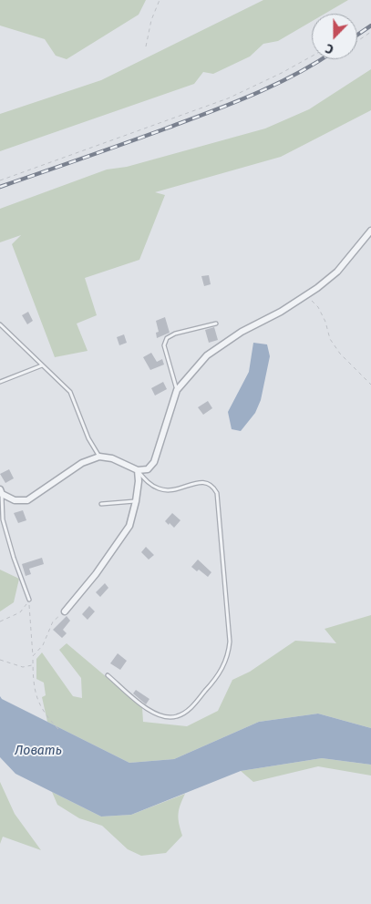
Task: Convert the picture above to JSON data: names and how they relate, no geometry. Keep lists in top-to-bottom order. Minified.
{"water":["Ловать"],"north":"bottom"}
